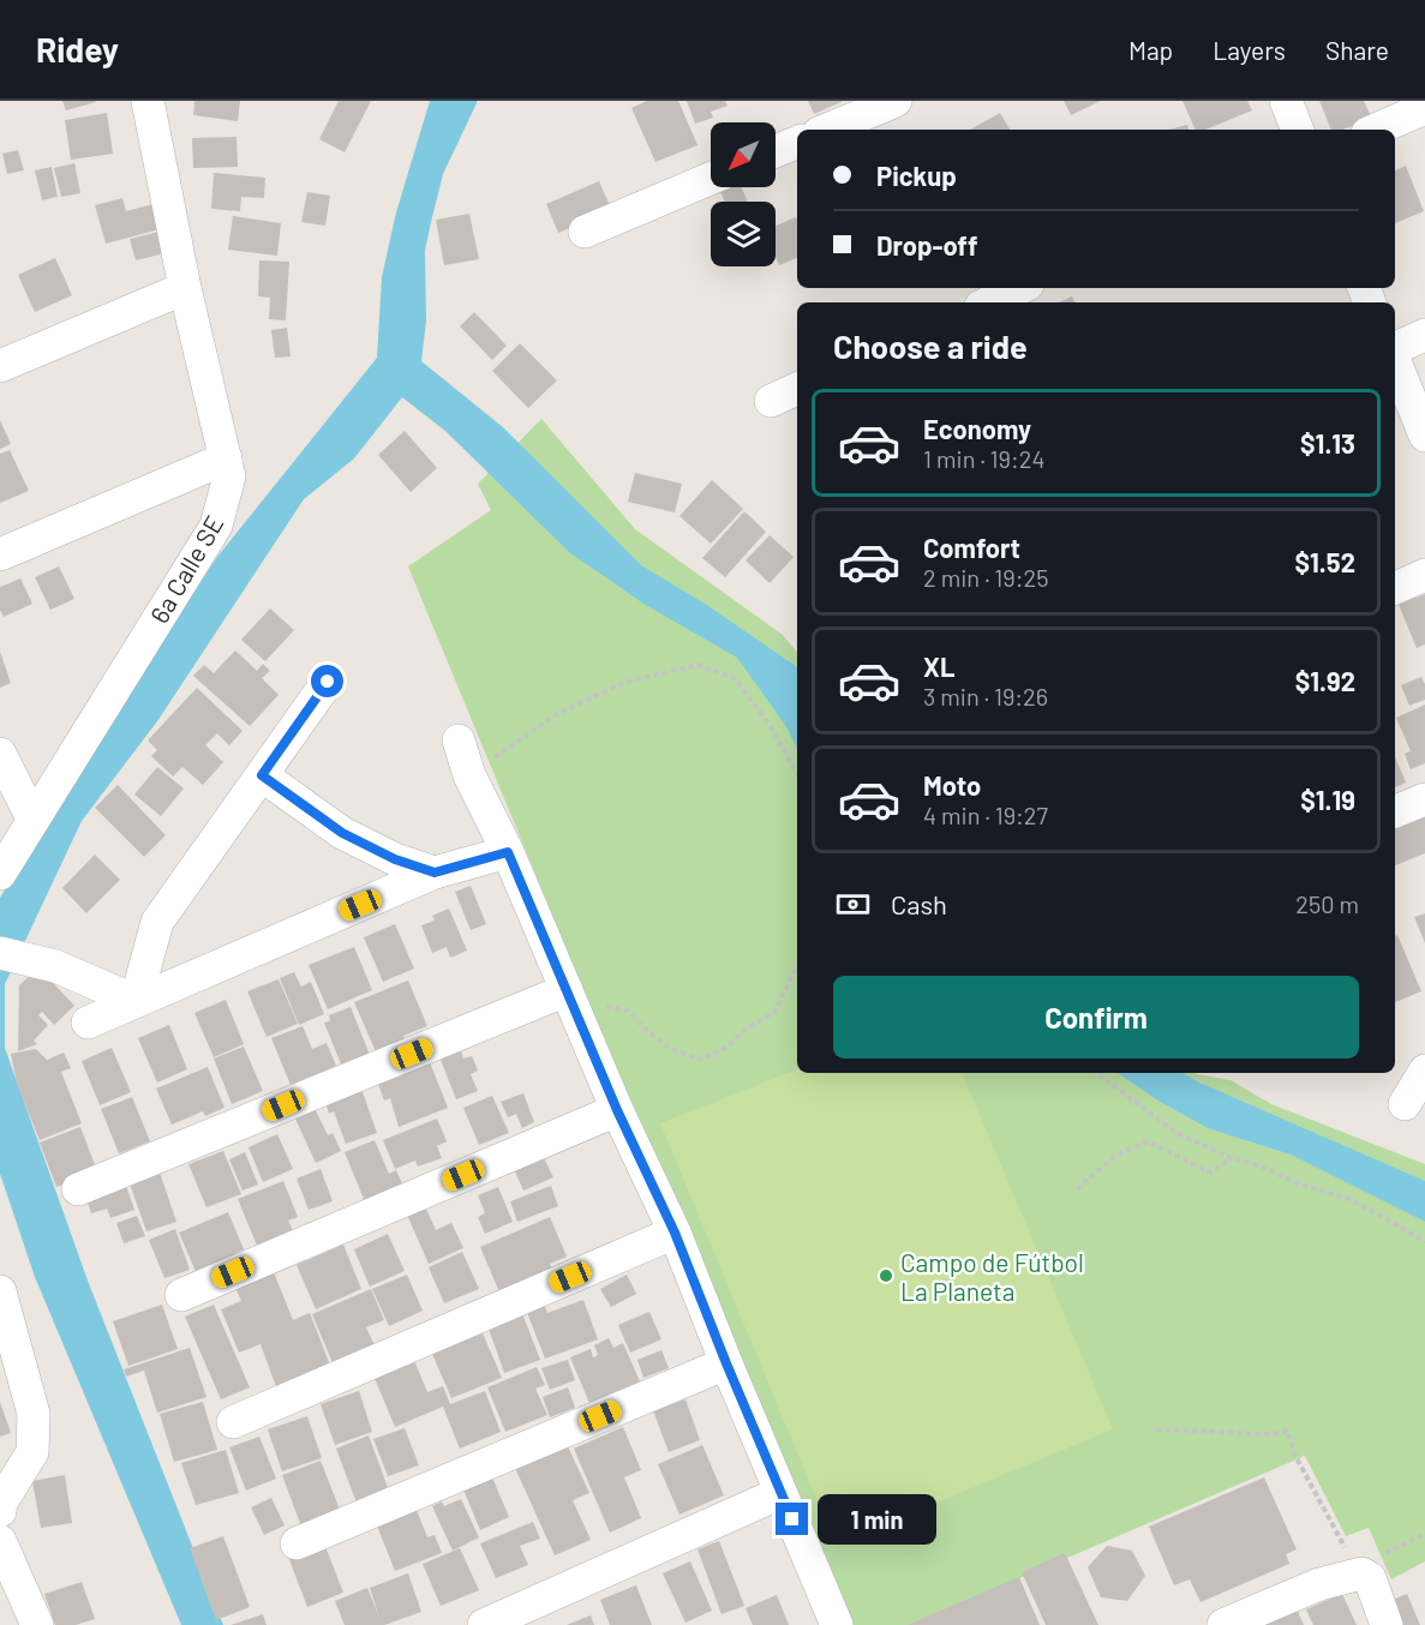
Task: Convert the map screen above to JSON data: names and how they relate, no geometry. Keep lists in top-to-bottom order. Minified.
{"streets":{"street":["6a Calle SE"]},"places":["Campo de Fútbol La Planeta"],"north":"bottom left","page":{"header":"Ridey","nav":["Map","Layers","Share"],"banner":["Pickup","Drop-off"],"heading":"Choose a ride","list":[{"name":"Economy","note":"1 min · 19:24","value":"$1.13"},{"name":"Comfort","note":"2 min · 19:25","value":"$1.52"},{"name":"XL","note":"3 min · 19:26","value":"$1.92"},{"name":"Moto","note":"4 min · 19:27","value":"$1.19"}],"pay":["Cash","250 m"],"buttons":"Confirm","bubble":"1 min"}}
